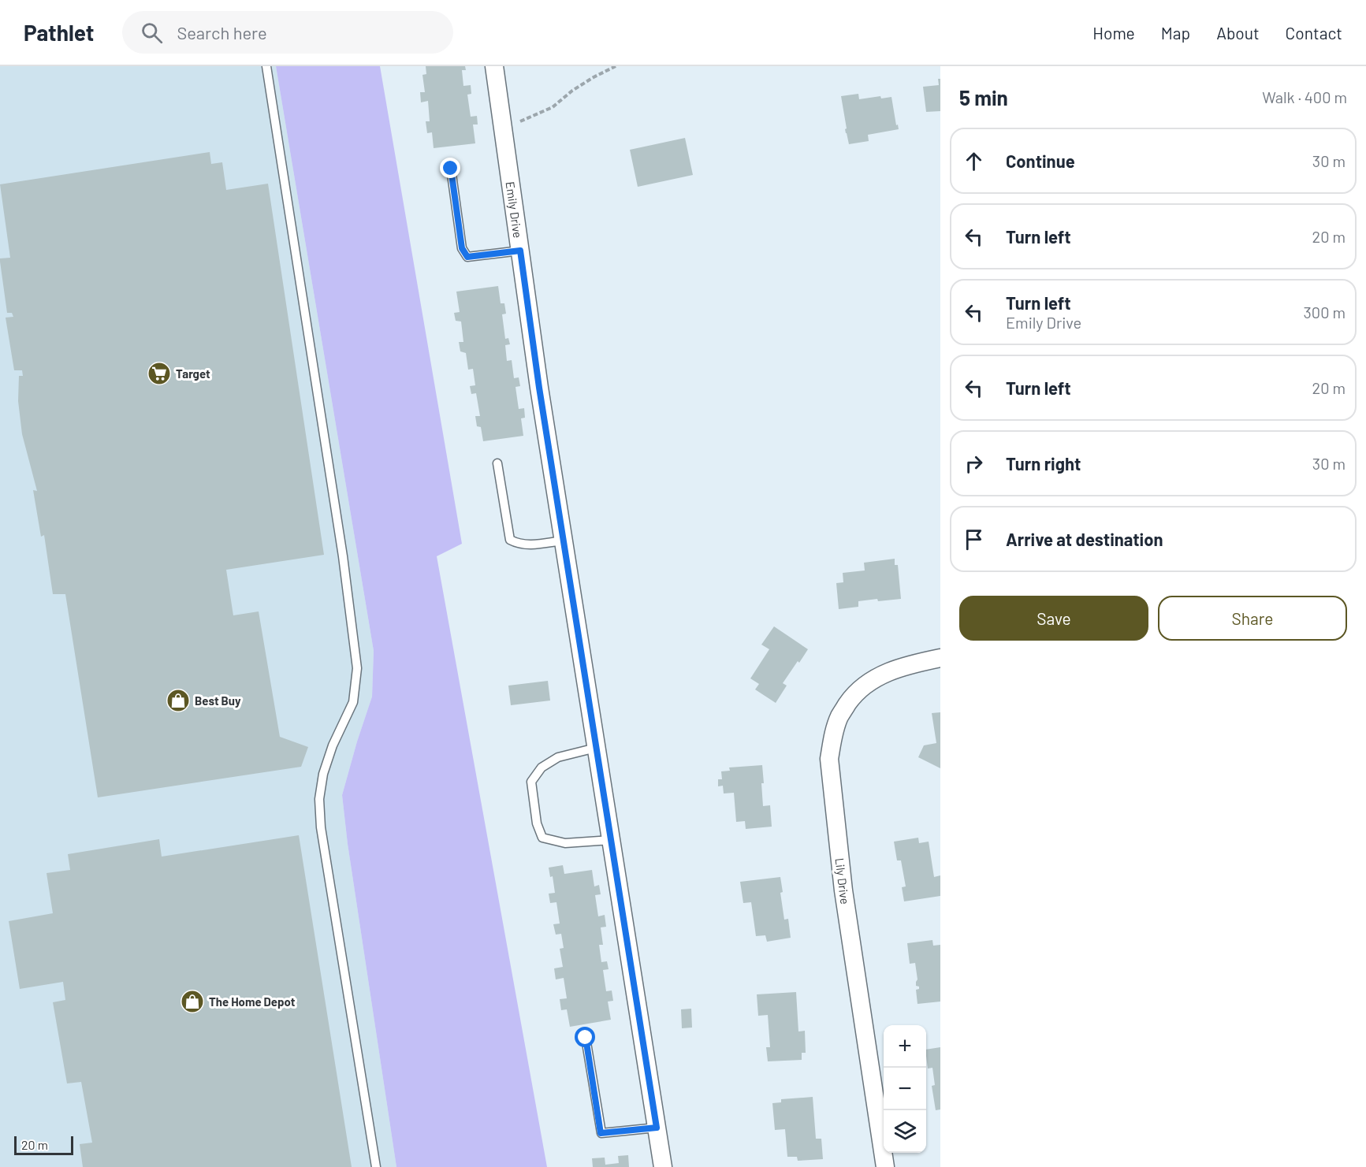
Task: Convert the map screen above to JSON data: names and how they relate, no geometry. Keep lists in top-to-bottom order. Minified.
{"streets":{"street":["Emily Drive","Lily Drive"]},"places":{"supermarket":["Target"],"shop":["Best Buy","The Home Depot"]},"scale_bar":"20 m","page":{"header":"Pathlet","search":"Search here","nav":["Home","Map","About","Contact"],"heading":["5 min","Walk · 400 m"],"list":[["Continue","30 m"],["Turn left","20 m"],["Turn left","Emily Drive","300 m"],["Turn left","20 m"],["Turn right","30 m"],"Arrive at destination"],"buttons":["Save","Share"],"map_buttons":["+","−"],"scale":"20 m"}}
